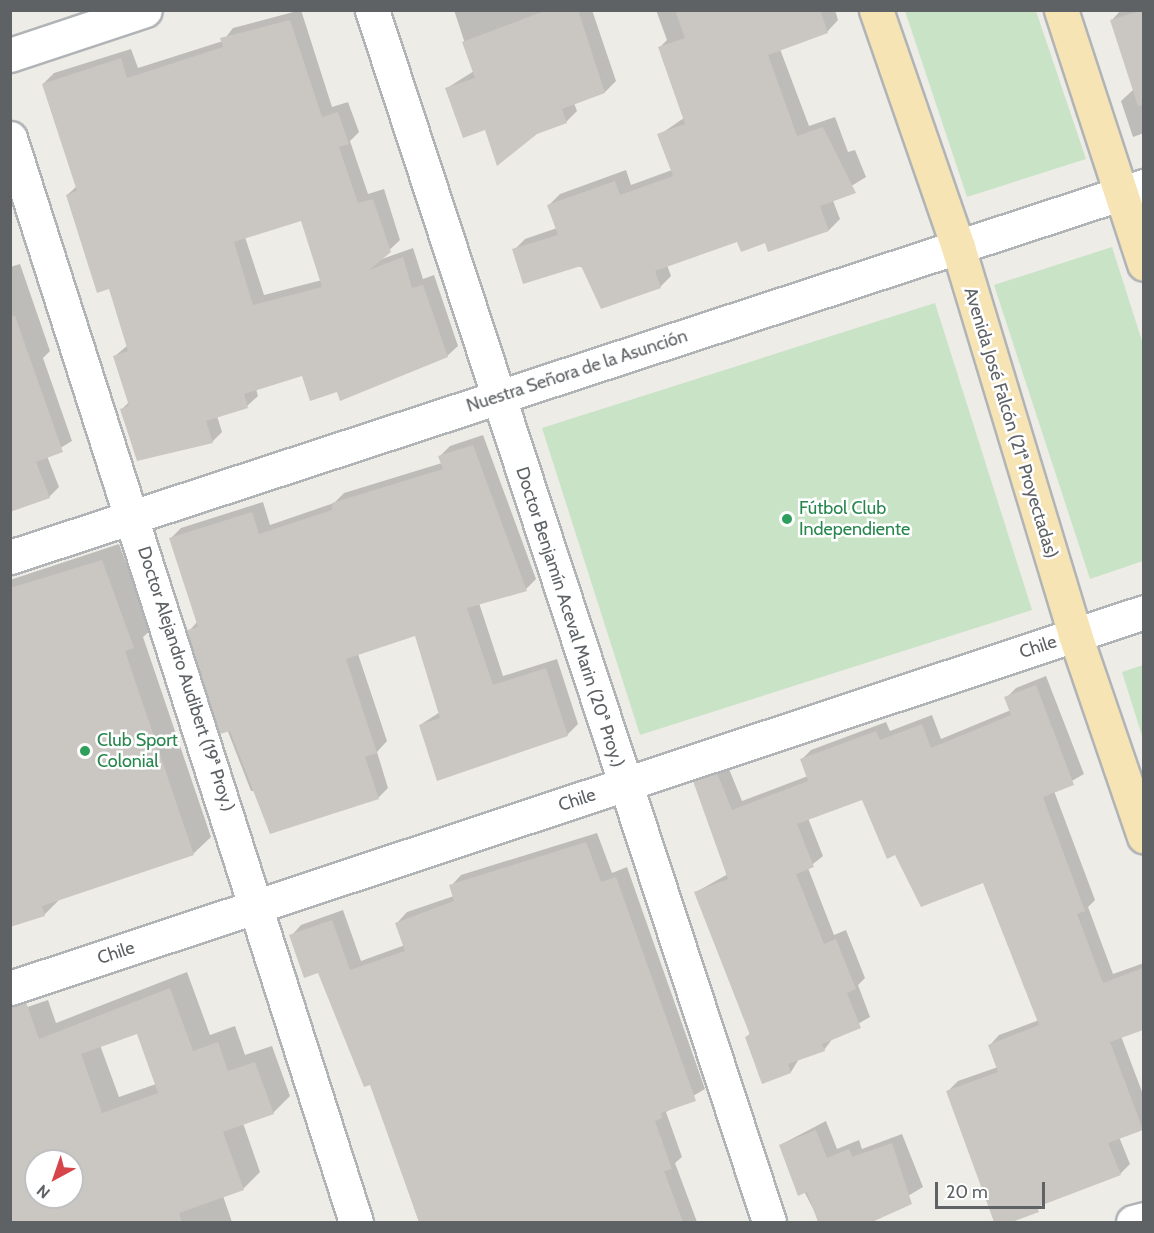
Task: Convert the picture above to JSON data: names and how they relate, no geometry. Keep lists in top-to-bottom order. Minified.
{"streets":{"main road":["Avenida José Falcón (21ª Proyectadas)"],"street":["Nuestra Señora de la Asunción","Doctor Benjamín Aceval Marin (20ª Proy.)","Chile","Doctor Alejandro Audibert (19ª Proy.)"]},"crossings":[["Nuestra Señora de la Asunción","Avenida José Falcón (21ª Proyectadas)"],["Nuestra Señora de la Asunción","Doctor Benjamín Aceval Marin (20ª Proy.)"],["Nuestra Señora de la Asunción","Doctor Alejandro Audibert (19ª Proy.)"],["Avenida José Falcón (21ª Proyectadas)","Chile"],["Doctor Benjamín Aceval Marin (20ª Proy.)","Chile"],["Chile","Doctor Alejandro Audibert (19ª Proy.)"]],"places":["Fútbol Club Independiente","Club Sport Colonial"],"scale_bar":"20 m","north":"bottom left"}
